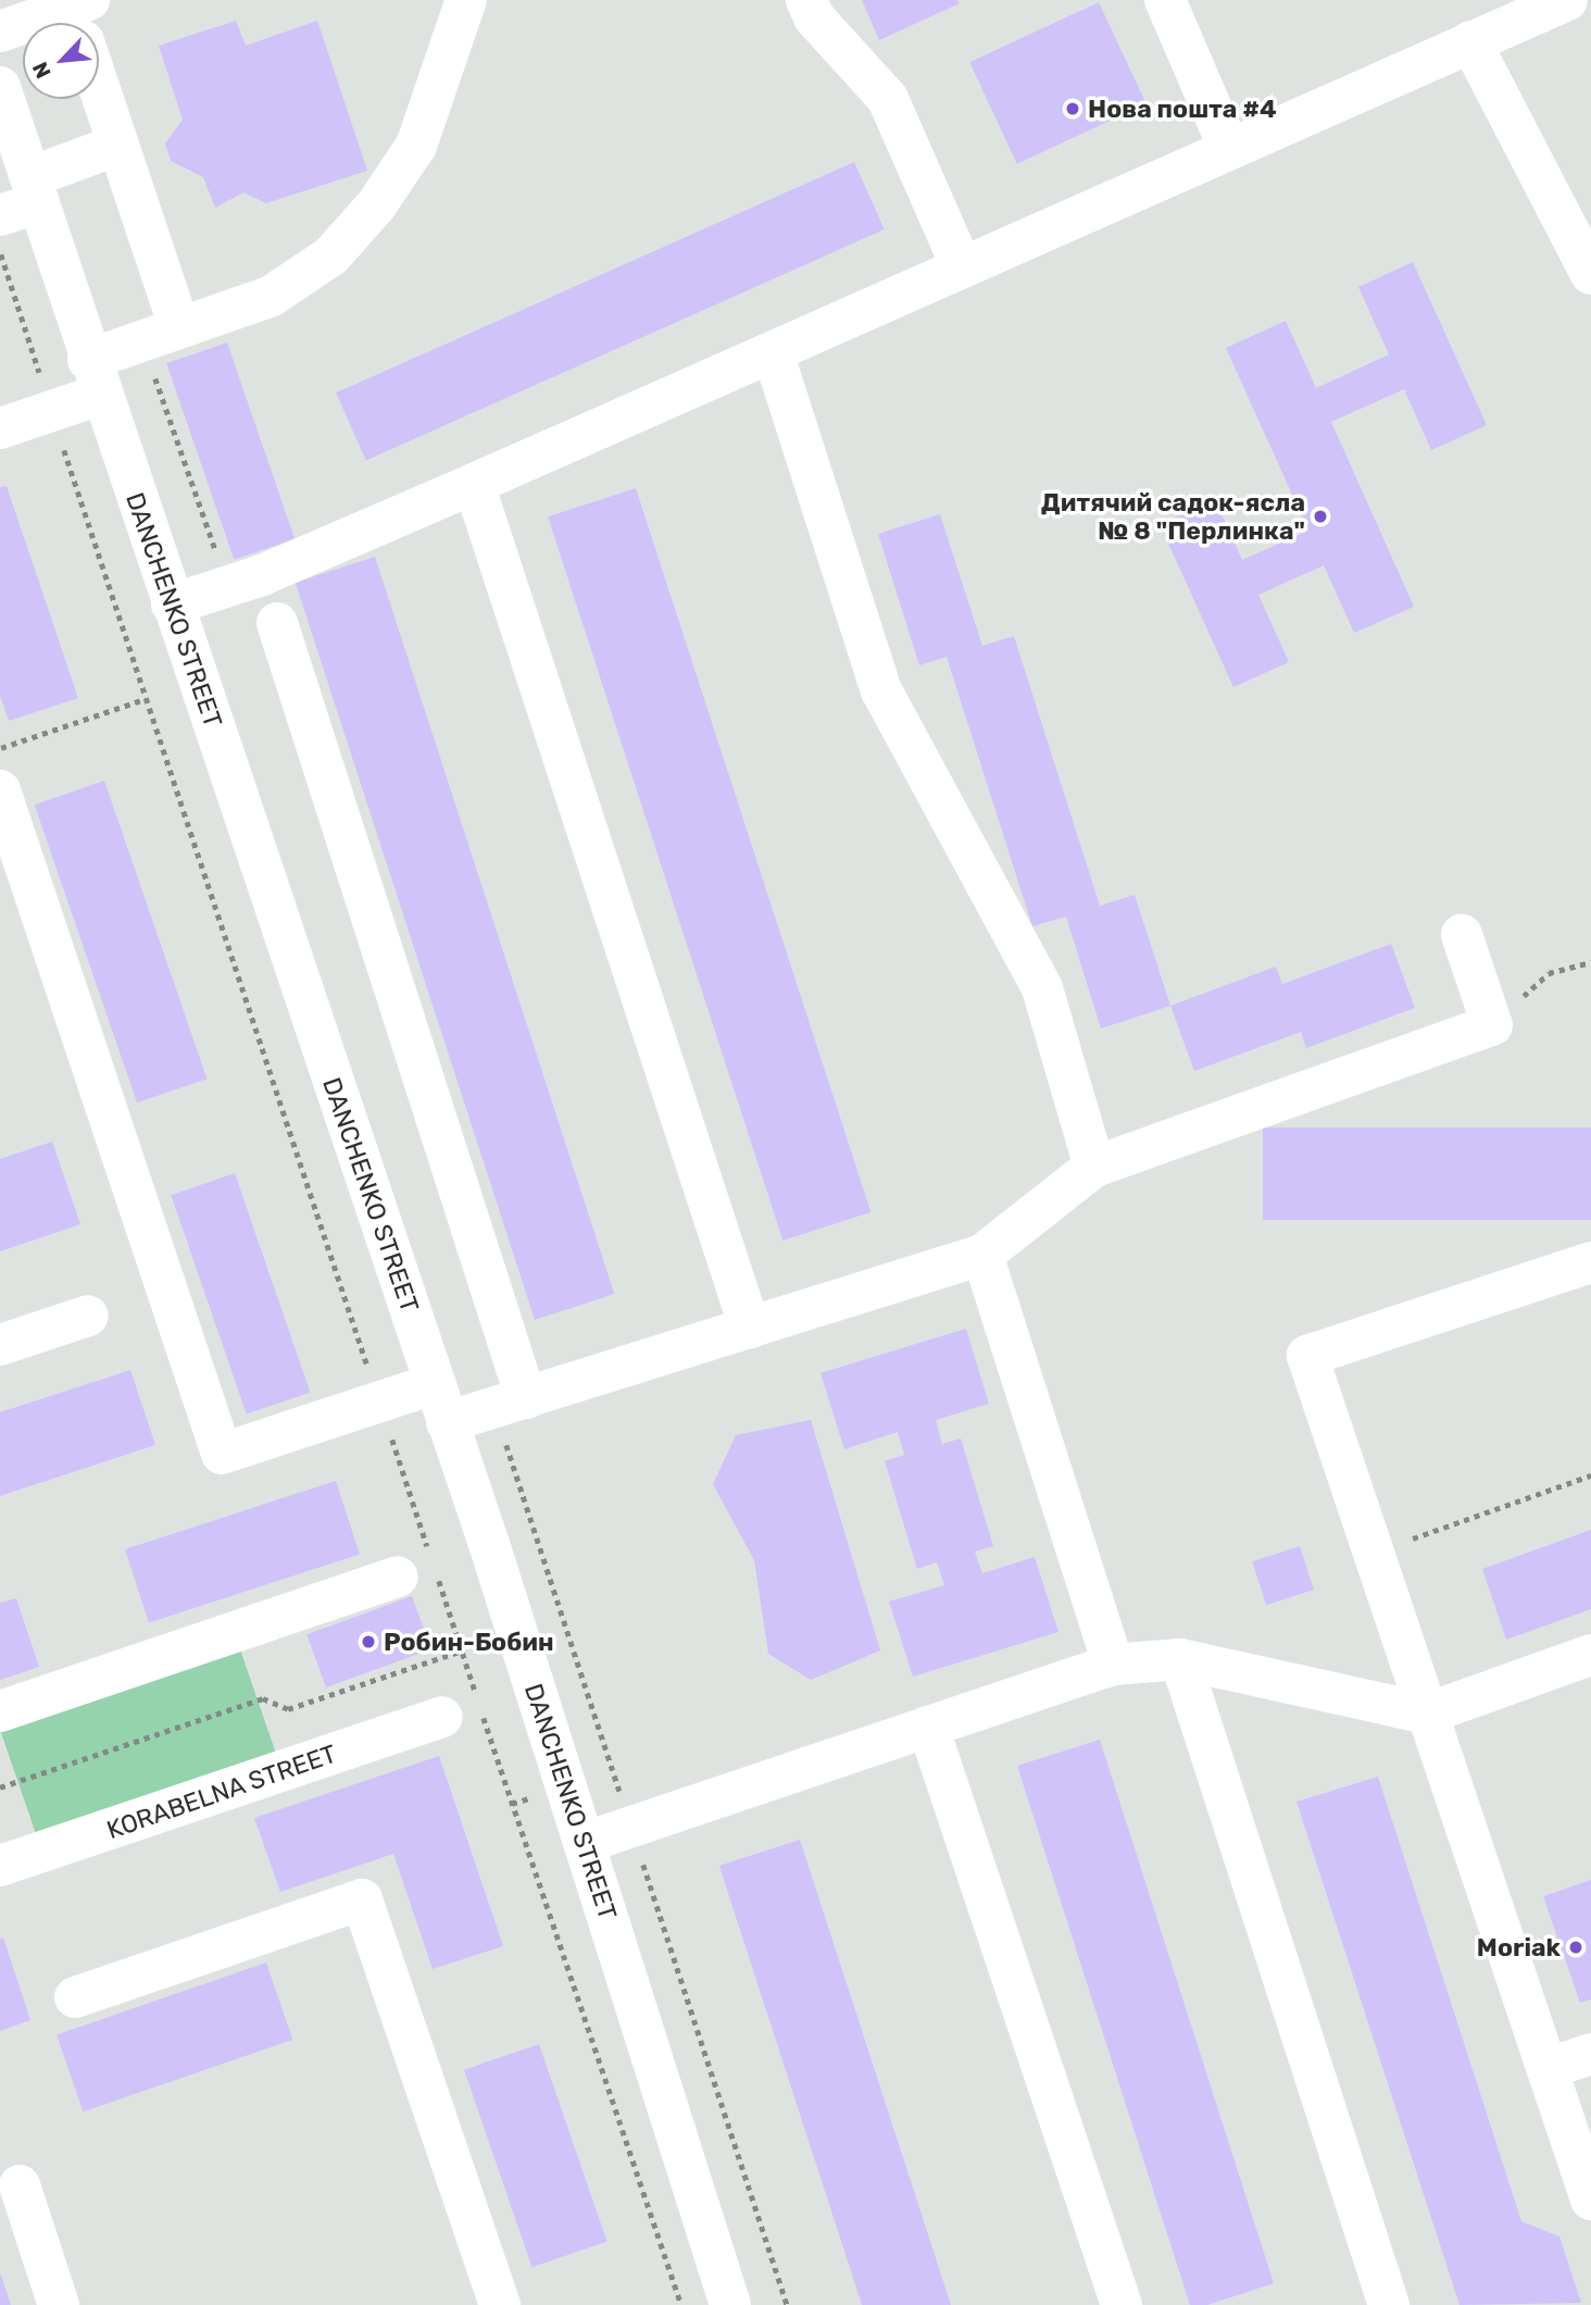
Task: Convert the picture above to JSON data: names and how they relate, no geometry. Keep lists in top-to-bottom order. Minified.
{"streets":{"street":["DANCHENKO STREET","KORABELNA STREET"]},"places":["Нова пошта #4","Дитячий садок-ясла № 8 \"Перлинка\"","Робин-Бобин","Moriak"],"north":"bottom left"}
